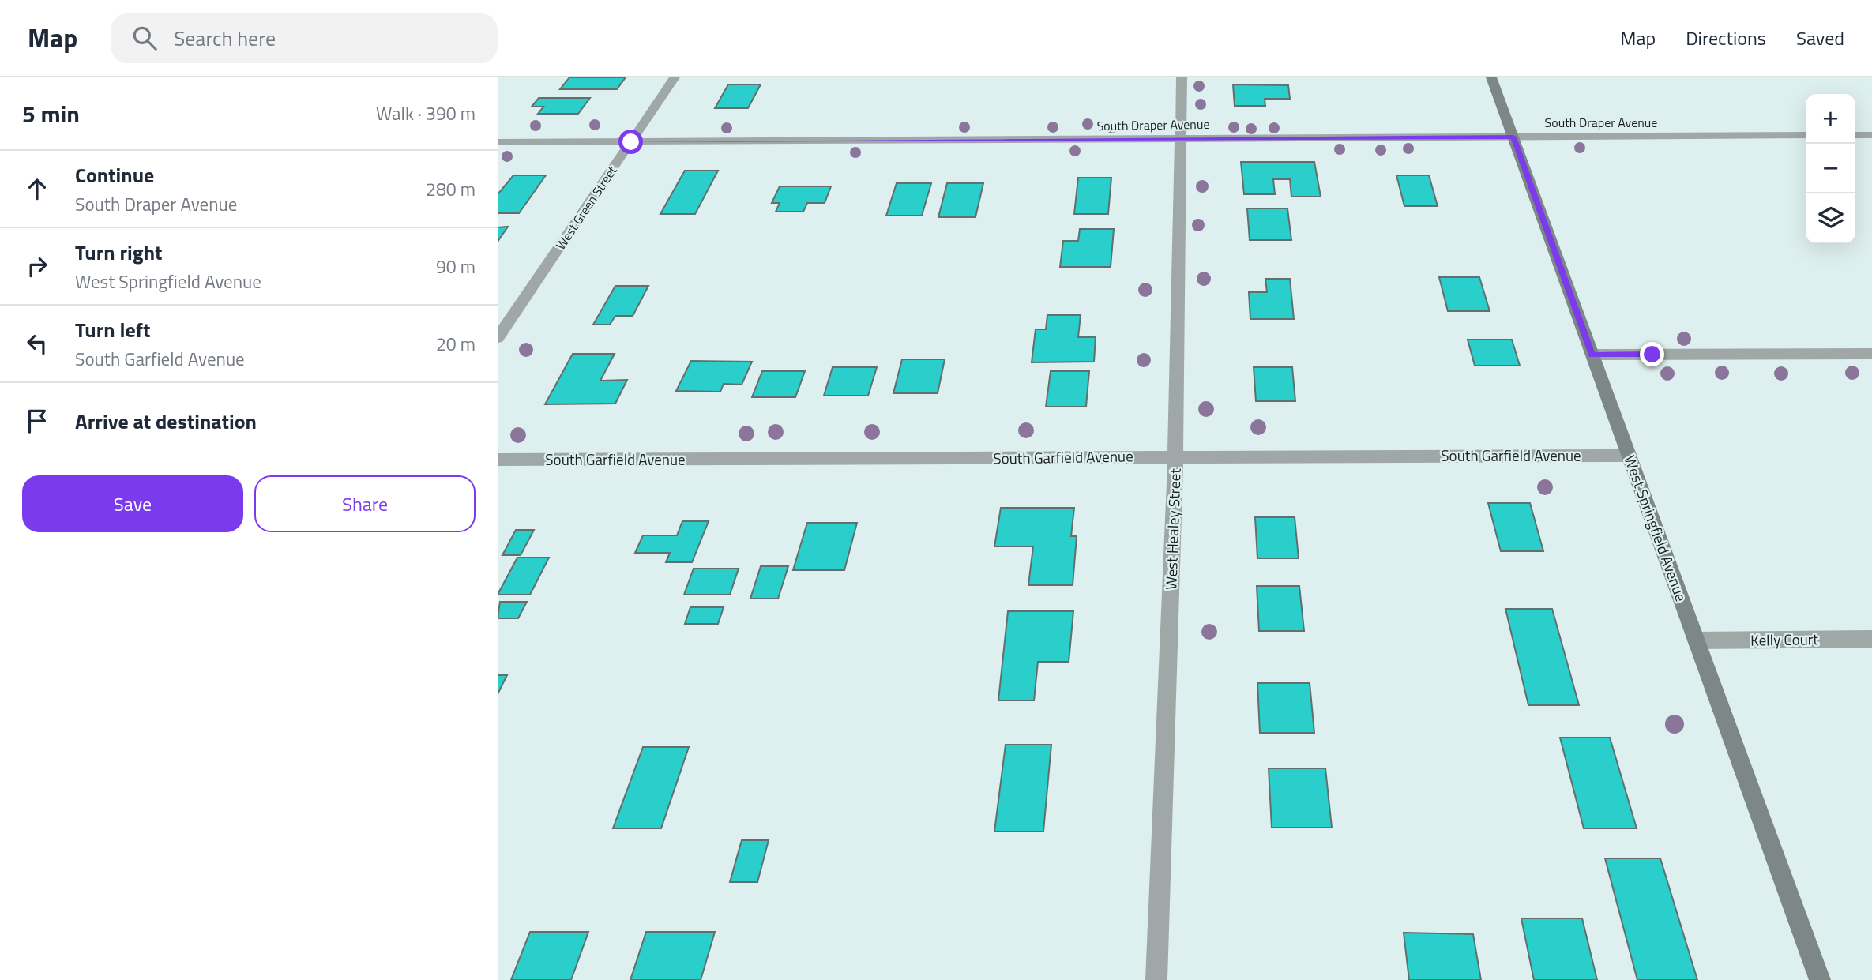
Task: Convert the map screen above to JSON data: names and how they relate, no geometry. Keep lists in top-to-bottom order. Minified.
{"streets":{"main road":["West Springfield Avenue"],"street":["South Draper Avenue","West Green Street","South Garfield Avenue","West Healey Street","Kelly Court"]},"crossings":[["South Draper Avenue","West Green Street"],["South Draper Avenue","West Springfield Avenue"],["South Draper Avenue","West Healey Street"],["South Garfield Avenue","West Springfield Avenue"],["South Garfield Avenue","West Healey Street"],["West Springfield Avenue","Kelly Court"]],"page":{"header":"Map","search":"Search here","nav":["Map","Directions","Saved"],"heading":["5 min","Walk · 390 m"],"map_buttons":["+","−"],"list":[["Continue","South Draper Avenue","280 m"],["Turn right","West Springfield Avenue","90 m"],["Turn left","South Garfield Avenue","20 m"],"Arrive at destination"],"buttons":["Save","Share"]}}
